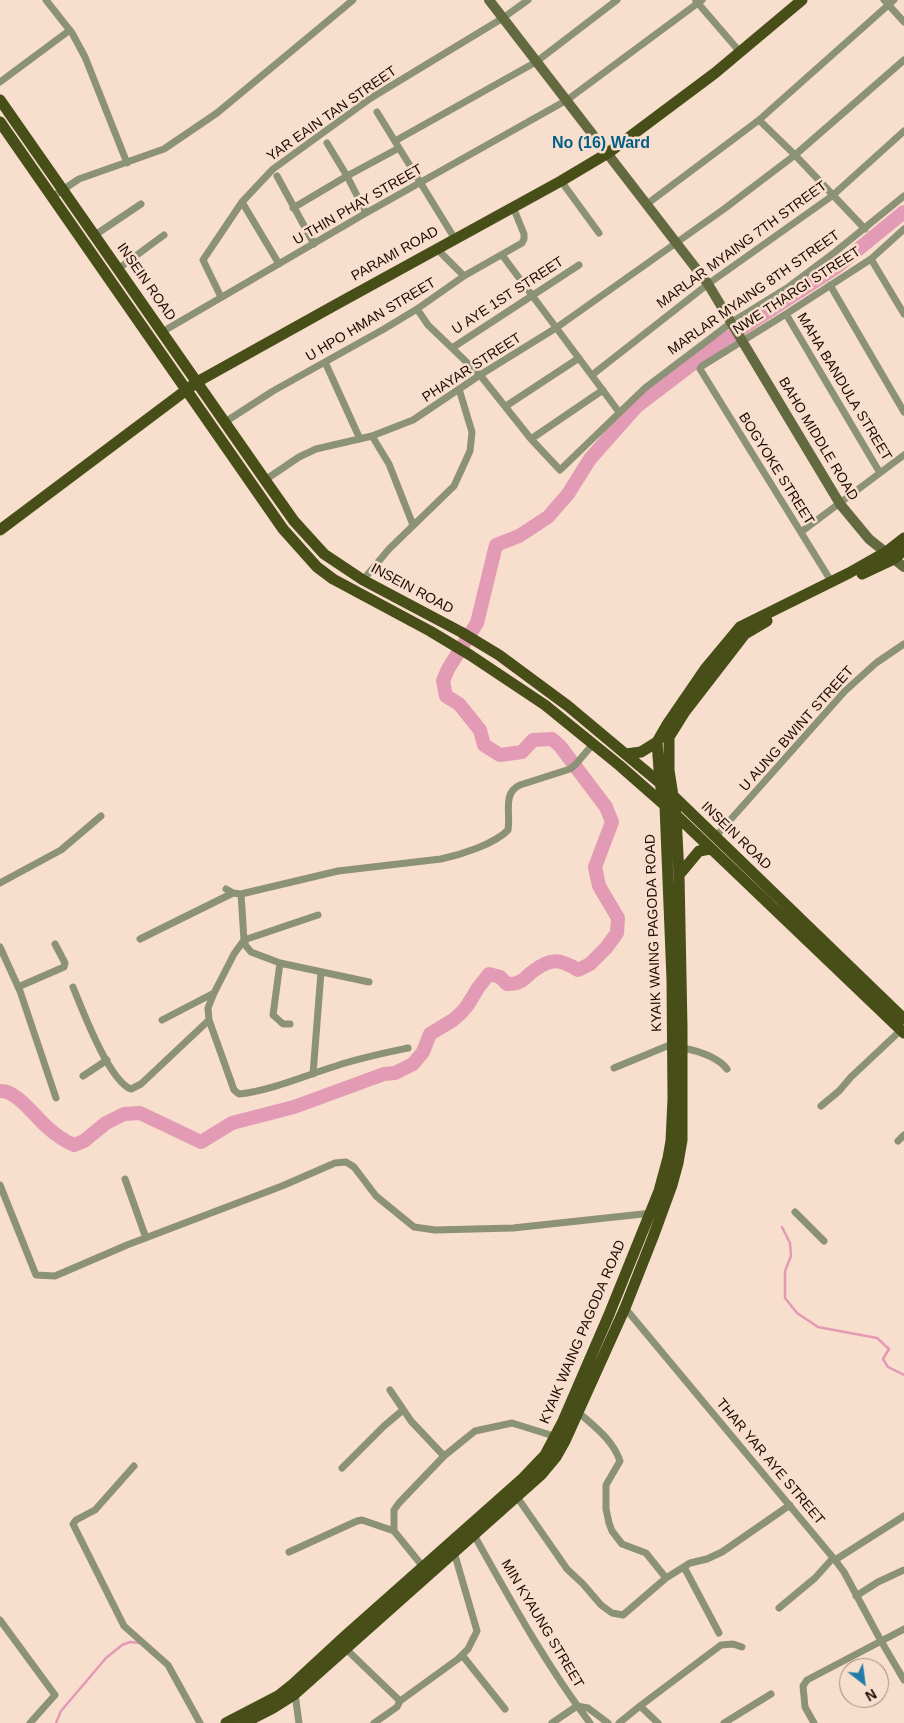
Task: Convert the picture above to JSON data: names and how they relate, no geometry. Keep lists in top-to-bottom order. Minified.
{"streets":{"main road":["PARAMI ROAD","INSEIN ROAD","KYAIK WAING PAGODA ROAD"],"street":["YAR EAIN TAN STREET","U THIN PHAY STREET","MARLAR MYAING 7TH STREET","NWE THARGI STREET","MARLAR MYAING 8TH STREET","U AYE 1ST STREET","U HPO HMAN STREET","PHAYAR STREET","MAHA BANDULA STREET","BAHO MIDDLE ROAD","BOGYOKE STREET","U AUNG BWINT STREET","THAR YAR AYE STREET","MIN KYAUNG STREET"]},"crossings":[["YAR EAIN TAN STREET","U THIN PHAY STREET"],["YAR EAIN TAN STREET","BAHO MIDDLE ROAD"],["U THIN PHAY STREET","INSEIN ROAD"],["U THIN PHAY STREET","BAHO MIDDLE ROAD"],["MARLAR MYAING 7TH STREET","BAHO MIDDLE ROAD"],["PARAMI ROAD","INSEIN ROAD"],["PARAMI ROAD","U HPO HMAN STREET"],["PARAMI ROAD","BAHO MIDDLE ROAD"],["INSEIN ROAD","U HPO HMAN STREET"],["INSEIN ROAD","PHAYAR STREET"],["INSEIN ROAD","U AUNG BWINT STREET"],["INSEIN ROAD","KYAIK WAING PAGODA ROAD"],["NWE THARGI STREET","MAHA BANDULA STREET"],["NWE THARGI STREET","BAHO MIDDLE ROAD"],["NWE THARGI STREET","BOGYOKE STREET"],["MARLAR MYAING 8TH STREET","BAHO MIDDLE ROAD"],["PHAYAR STREET","BAHO MIDDLE ROAD"],["BAHO MIDDLE ROAD","KYAIK WAING PAGODA ROAD"],["KYAIK WAING PAGODA ROAD","THAR YAR AYE STREET"],["KYAIK WAING PAGODA ROAD","MIN KYAUNG STREET"]],"districts":["No (16) Ward"],"north":"bottom right"}
